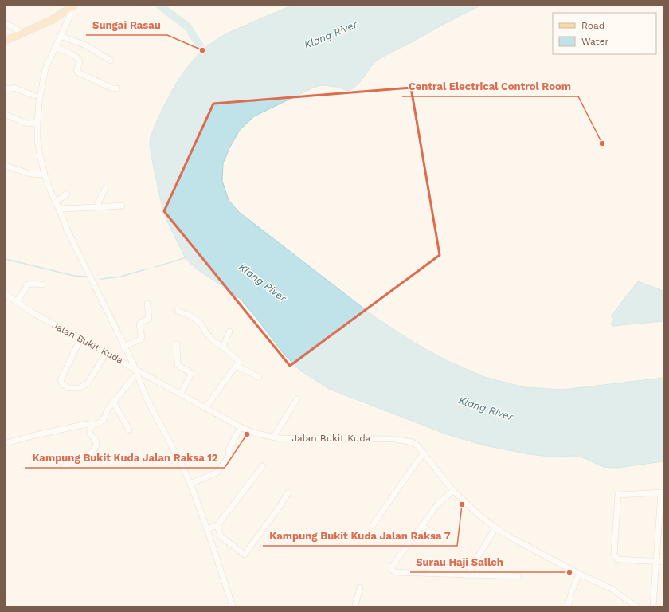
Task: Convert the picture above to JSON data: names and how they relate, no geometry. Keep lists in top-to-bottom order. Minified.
{"streets":{"street":["Jalan Bukit Kuda"]},"water":["Klang River"],"places":["Sungai Rasau","Central Electrical Control Room","Kampung Bukit Kuda Jalan Raksa 12","Kampung Bukit Kuda Jalan Raksa 7","Surau Haji Salleh"],"legend":["Road","Water"]}
